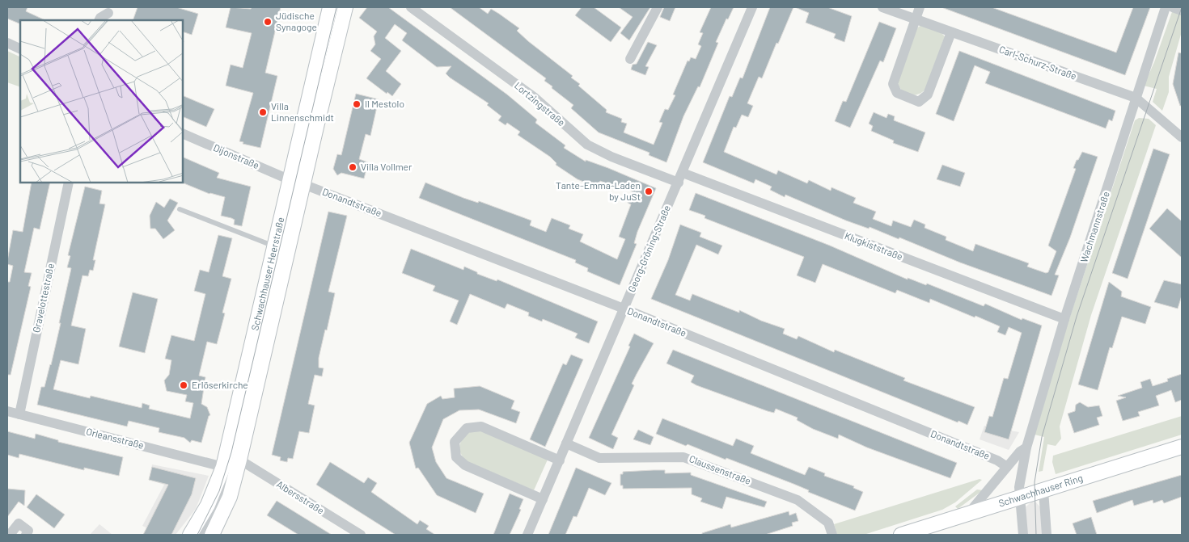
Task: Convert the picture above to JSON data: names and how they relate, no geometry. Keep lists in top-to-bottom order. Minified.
{"streets":{"main road":["Schwachhauser Heerstraße","Schwachhauser Ring"],"street":["Carl-Schurz-Straße","Lortzingstraße","Dijonstraße","Donandtstraße","Wachmannstraße","Klugkiststraße","Georg-Gröning-Straße","Gravelottestraße","Orleansstraße","Claussenstraße","Albersstraße"]},"crossings":[["Carl-Schurz-Straße","Wachmannstraße"],["Lortzingstraße","Georg-Gröning-Straße"],["Dijonstraße","Donandtstraße"],["Dijonstraße","Schwachhauser Heerstraße"],["Donandtstraße","Georg-Gröning-Straße"],["Donandtstraße","Schwachhauser Heerstraße"],["Wachmannstraße","Klugkiststraße"],["Wachmannstraße","Schwachhauser Ring"],["Klugkiststraße","Georg-Gröning-Straße"],["Georg-Gröning-Straße","Claussenstraße"],["Schwachhauser Heerstraße","Orleansstraße"],["Schwachhauser Heerstraße","Albersstraße"],["Gravelottestraße","Orleansstraße"],["Orleansstraße","Albersstraße"]],"places":["Jüdische Synagoge","Il Mestolo","Villa Linnenschmidt","Villa Vollmer","Tante-Emma-Laden by JuSt","Erlöserkirche"]}
